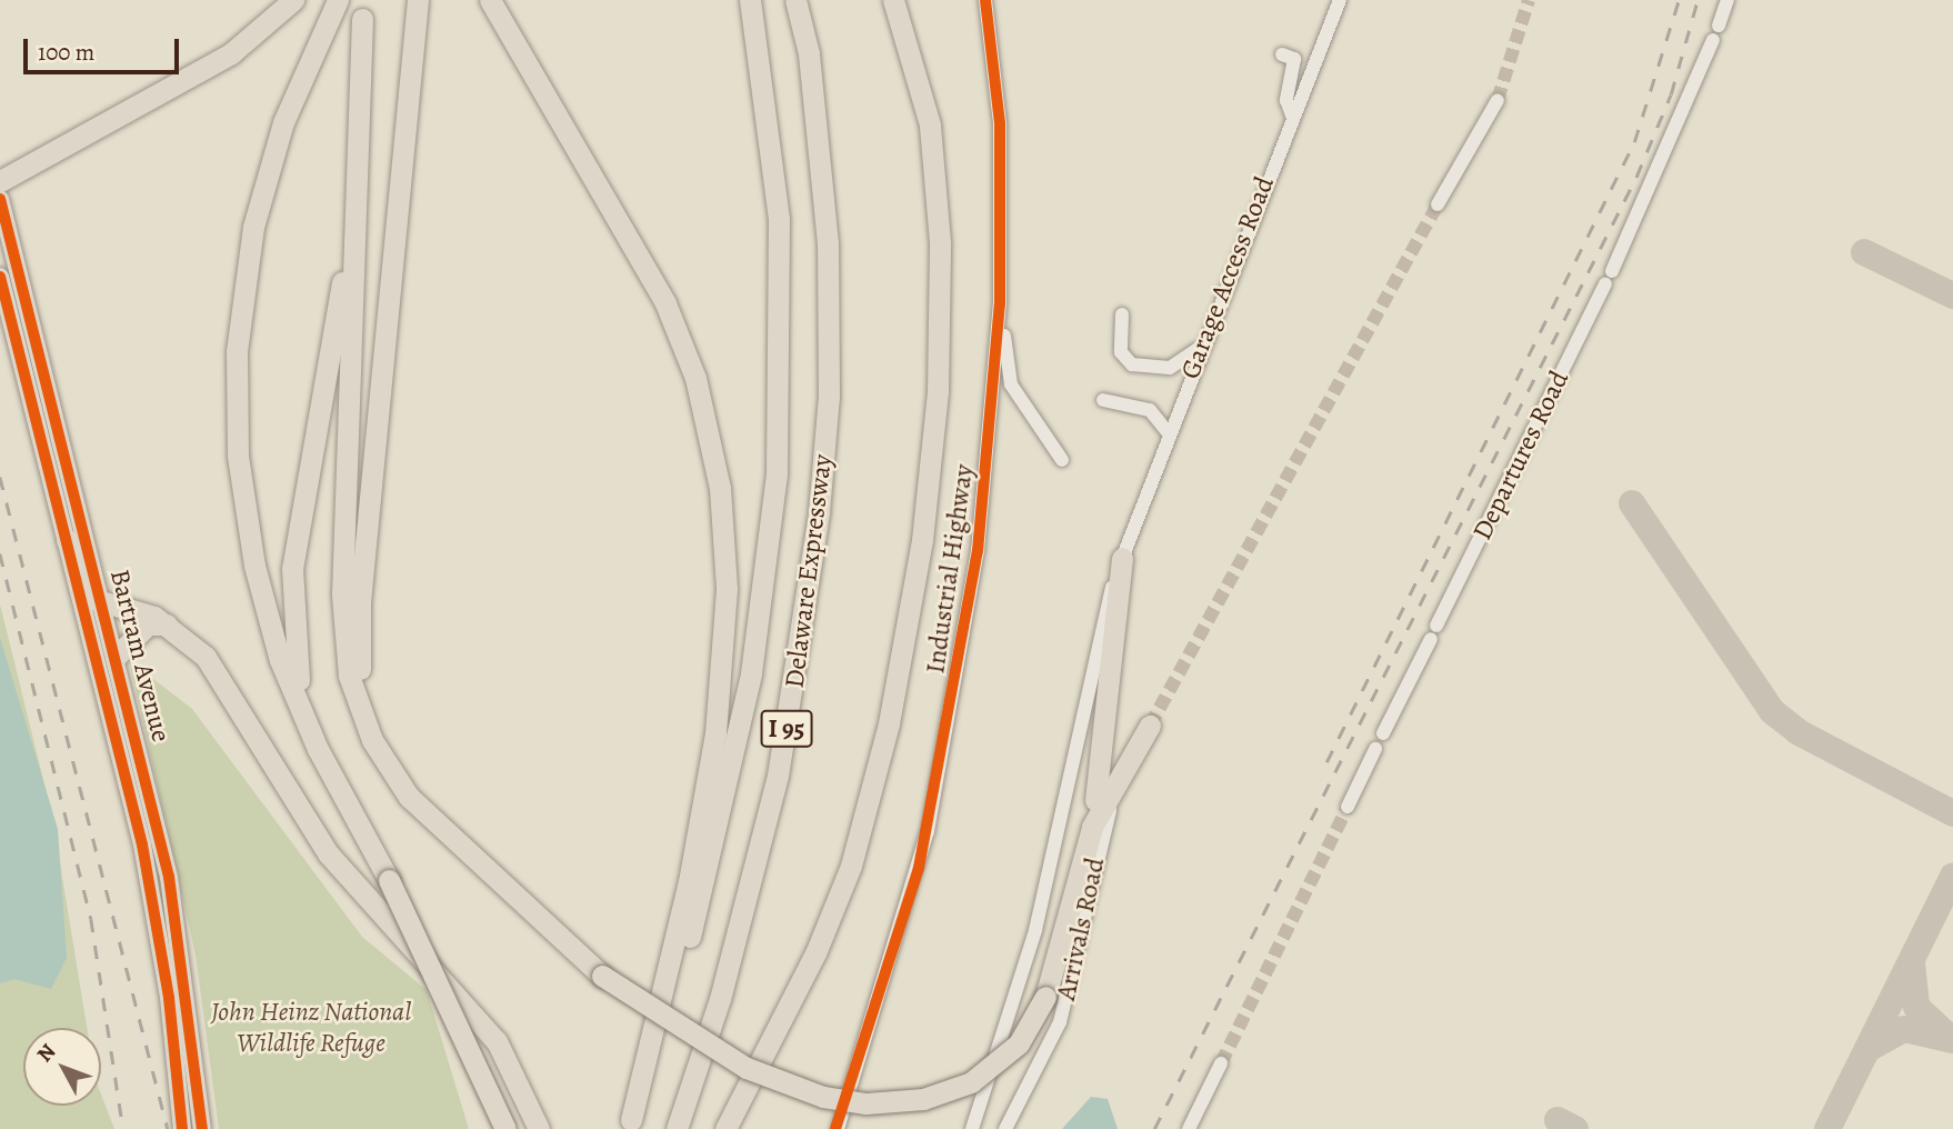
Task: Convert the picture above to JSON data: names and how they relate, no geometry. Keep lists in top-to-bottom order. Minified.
{"streets":{"highway":["Delaware Expressway","I 95"],"main road":["Bartram Avenue"],"street":["Garage Access Road","Departures Road","Industrial Highway","Arrivals Road"]},"parks":["John Heinz National Wildlife Refuge"],"scale_bar":"100 m","north":"top left"}
